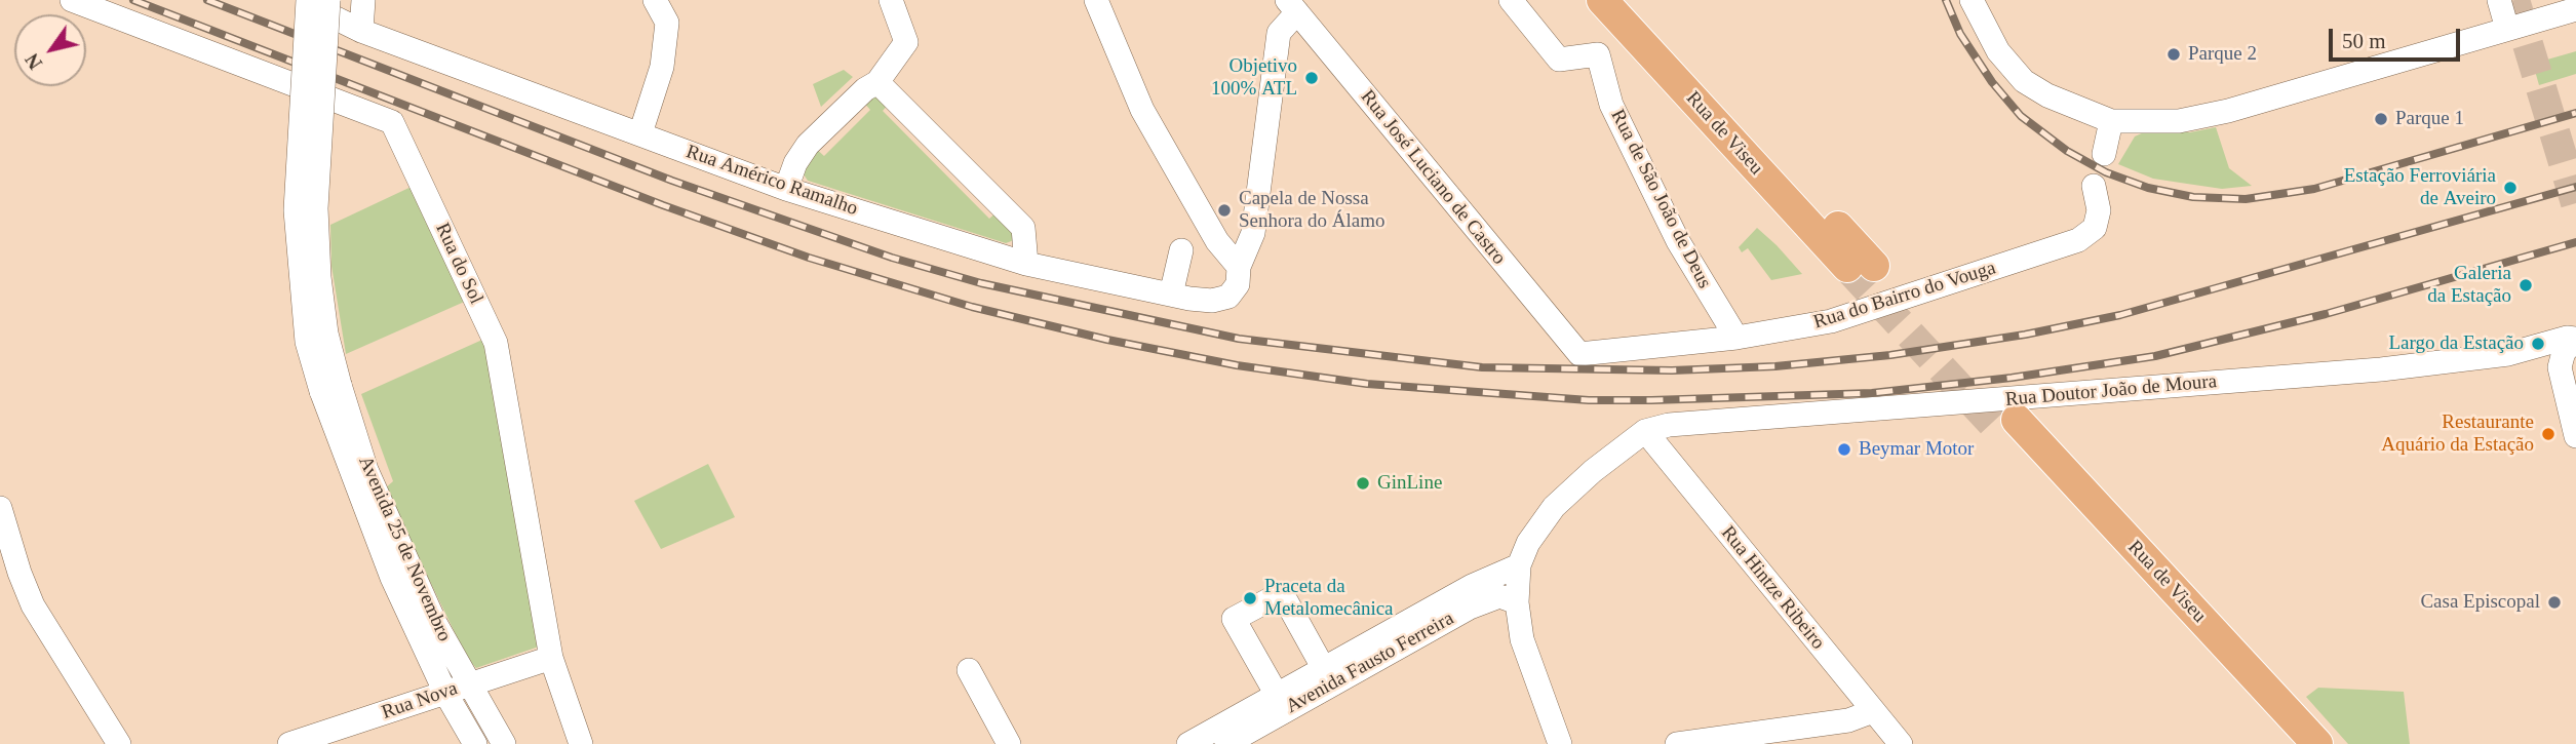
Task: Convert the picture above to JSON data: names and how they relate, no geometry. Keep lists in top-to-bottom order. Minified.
{"streets":{"main road":["Rua de Viseu"],"street":["Rua José Luciano de Castro","Rua Américo Ramalho","Rua de São João de Deus","Rua do Sol","Rua do Bairro do Vouga","Rua Doutor João de Moura","Avenida 25 de Novembro","Rua Hintze Ribeiro","Avenida Fausto Ferreira","Rua Nova"]},"crossings":[["Rua José Luciano de Castro","Rua do Bairro do Vouga"],["Rua de São João de Deus","Rua do Bairro do Vouga"],["Rua do Sol","Rua Nova"],["Rua Doutor João de Moura","Rua Hintze Ribeiro"],["Avenida 25 de Novembro","Rua Nova"]],"places":["Parque 2","Objetivo 100% ATL","Parque 1","Estação Ferroviária de Aveiro","Capela de Nossa Senhora do Álamo","Galeria da Estação","Largo da Estação","Restaurante Aquário da Estação","Beymar Motor","GinLine","Praceta da Metalomecânica","Casa Episcopal"],"scale_bar":"50 m","north":"bottom left"}
